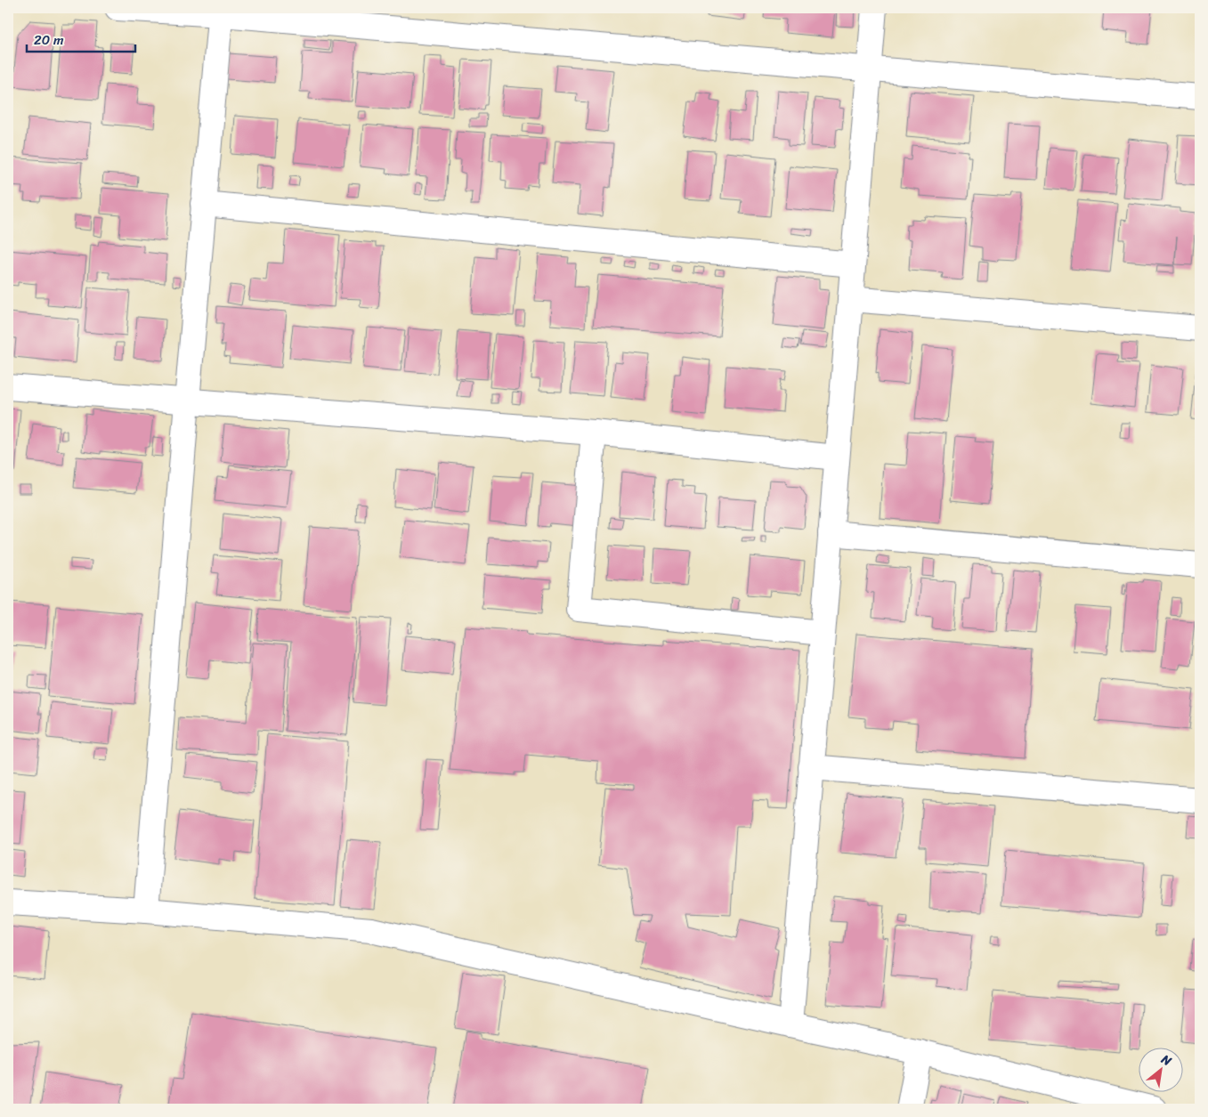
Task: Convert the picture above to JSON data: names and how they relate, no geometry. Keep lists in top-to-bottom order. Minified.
{"scale_bar":"20 m","north":"top right"}
